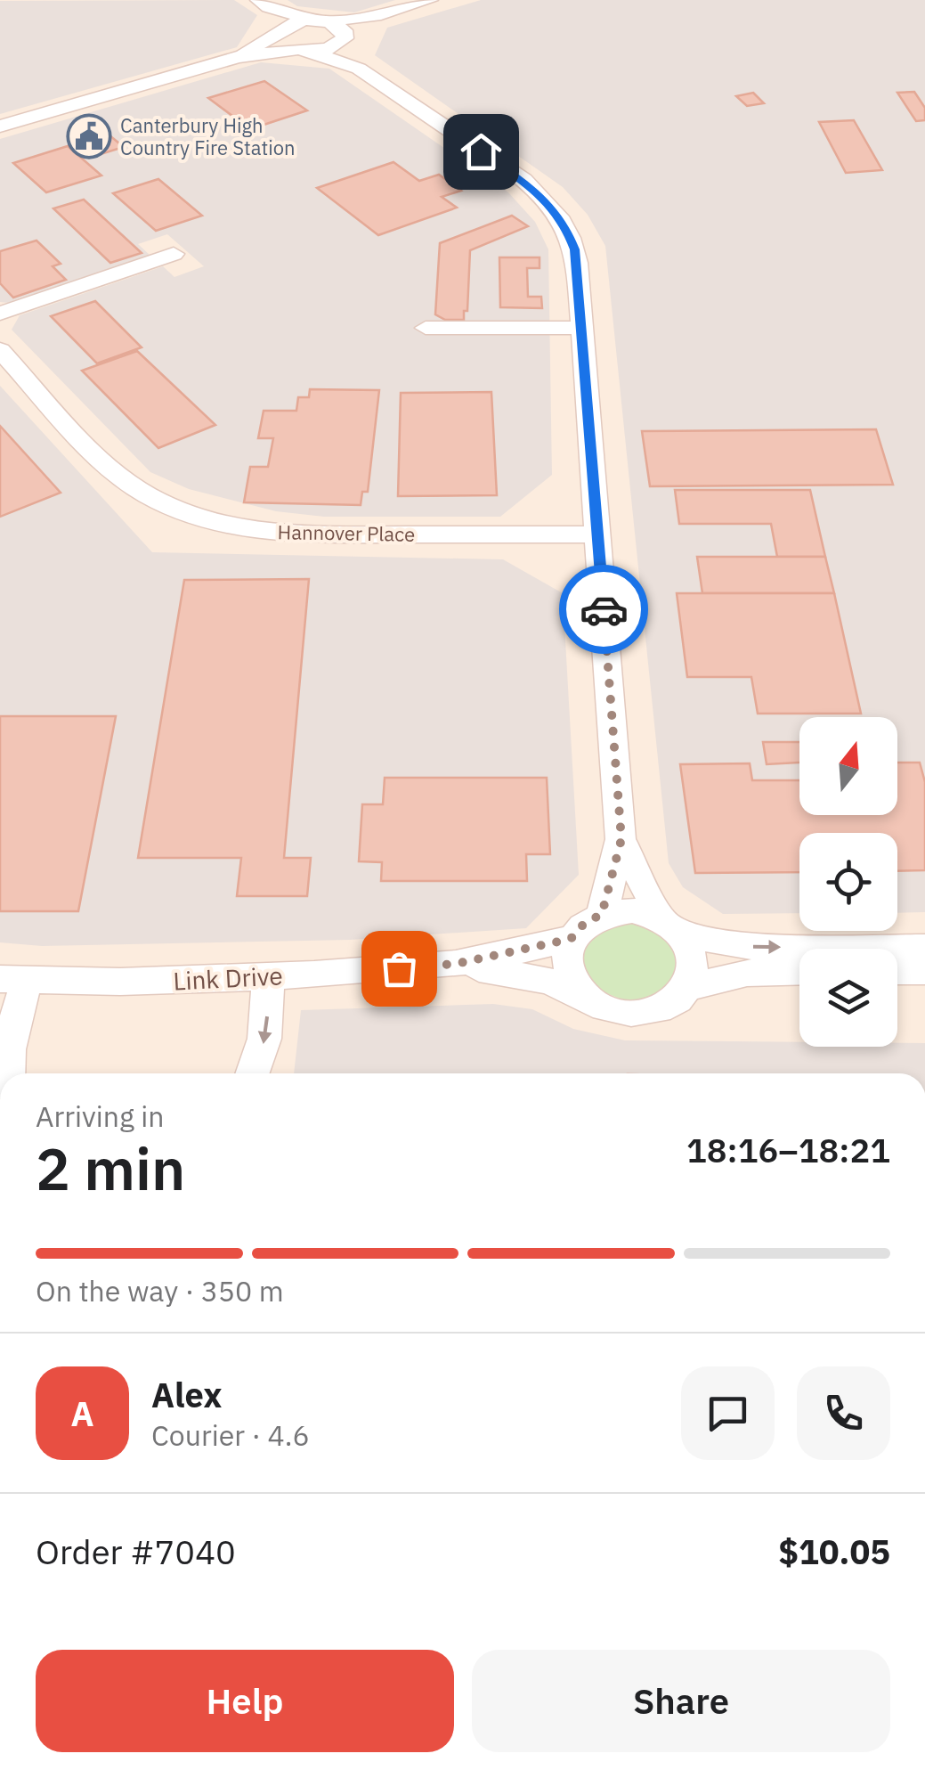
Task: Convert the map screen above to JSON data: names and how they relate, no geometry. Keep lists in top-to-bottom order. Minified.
{"streets":{"street":["Hannover Place","Link Drive"]},"places":{"public building":["Canterbury High Country Fire Station"]},"north":"top","page":{"heading":["2 min","Arriving in","18:16–18:21"],"panel":["Alex","Courier · 4.6","Order #7040","$10.05"],"bar":"On the way · 350 m","round":"A","buttons":["Help","Share"]}}
